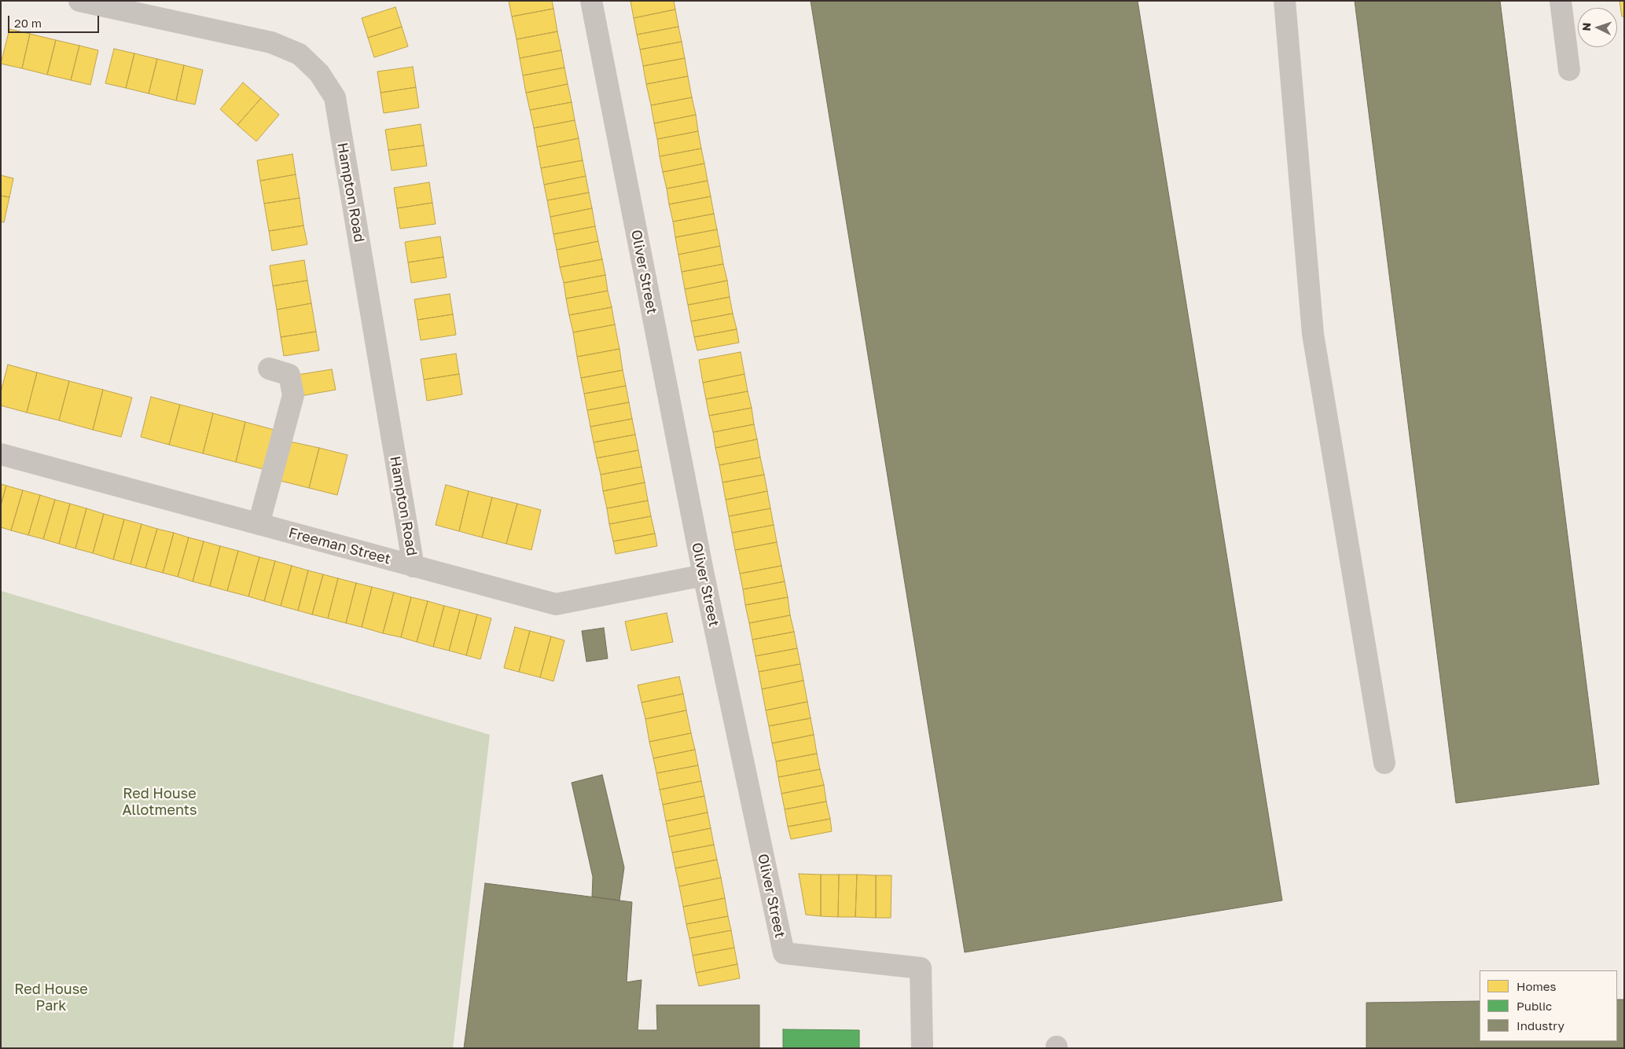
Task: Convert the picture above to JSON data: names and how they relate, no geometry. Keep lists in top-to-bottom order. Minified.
{"streets":{"street":["Hampton Road","Oliver Street","Freeman Street"]},"crossings":[["Hampton Road","Freeman Street"],["Oliver Street","Freeman Street"]],"parks":["Red House Allotments","Red House Park"],"legend":["Homes","Public","Industry"],"scale_bar":"20 m","north":"left"}
